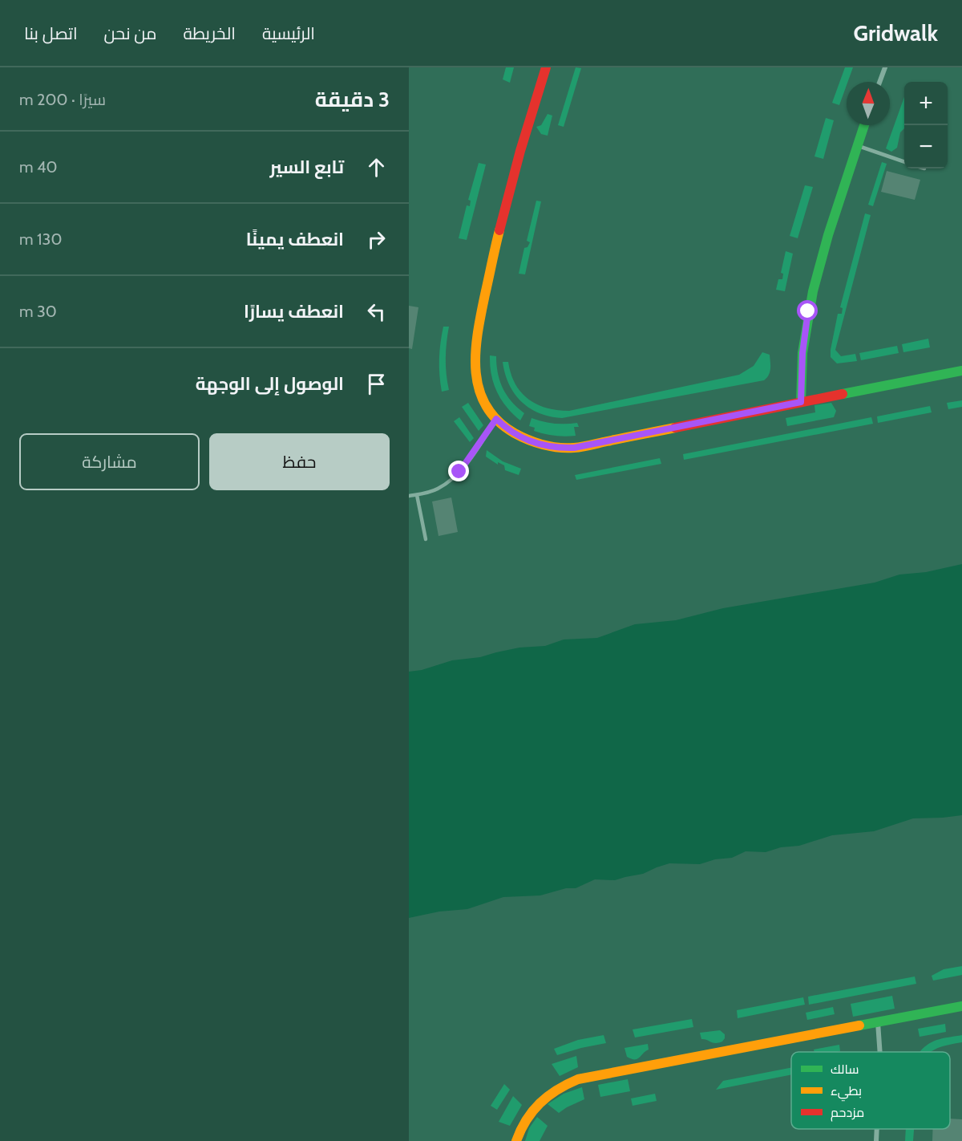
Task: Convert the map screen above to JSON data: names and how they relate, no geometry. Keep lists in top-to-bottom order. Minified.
{"legend":["سالك","بطيء","مزدحم"],"north":"top","page":{"header":"Gridwalk","nav":["الرئيسية","الخريطة","من نحن","اتصل بنا"],"heading":["3 دقيقة","سيرًا · 200 m"],"map_buttons":["+","−"],"list":[["تابع السير","40 m"],["انعطف يمينًا","130 m"],["انعطف يسارًا","30 m"],"الوصول إلى الوجهة"],"buttons":["حفظ","مشاركة"]}}
